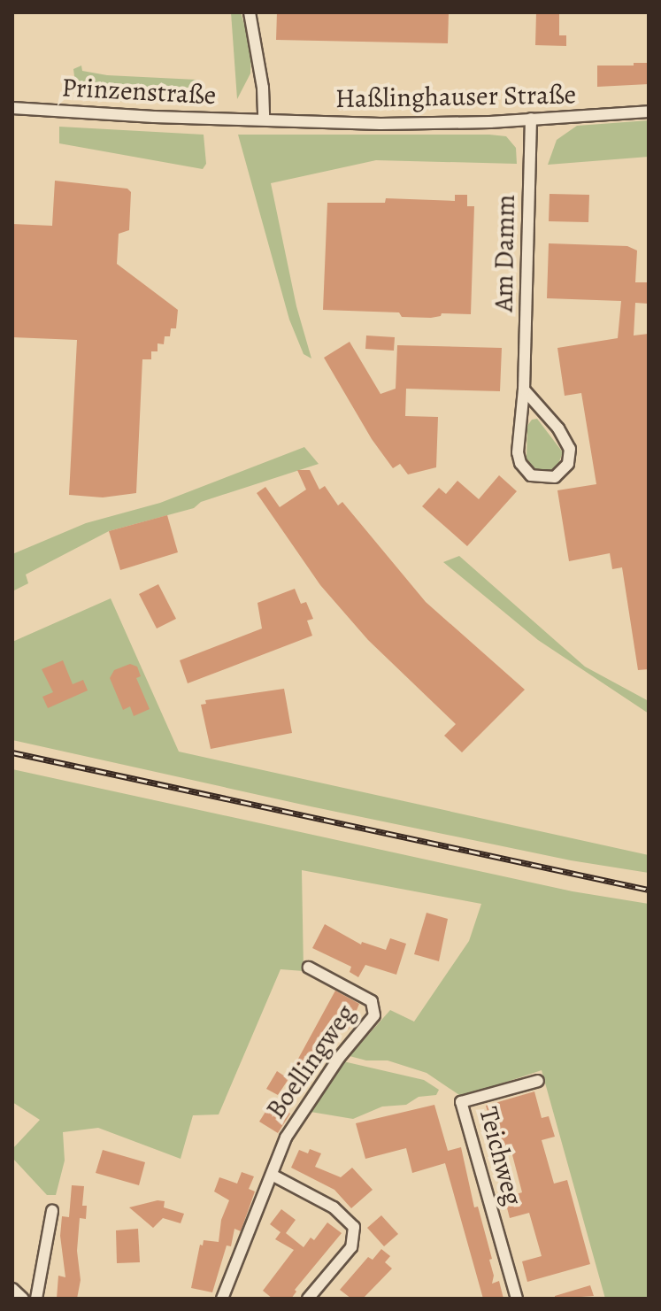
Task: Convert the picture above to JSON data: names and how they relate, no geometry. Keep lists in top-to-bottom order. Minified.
{"streets":{"street":["Prinzenstraße","Haßlinghauser Straße","Am Damm","Boellingweg","Teichweg"]},"crossings":[["Prinzenstraße","Haßlinghauser Straße"],["Haßlinghauser Straße","Am Damm"]]}
